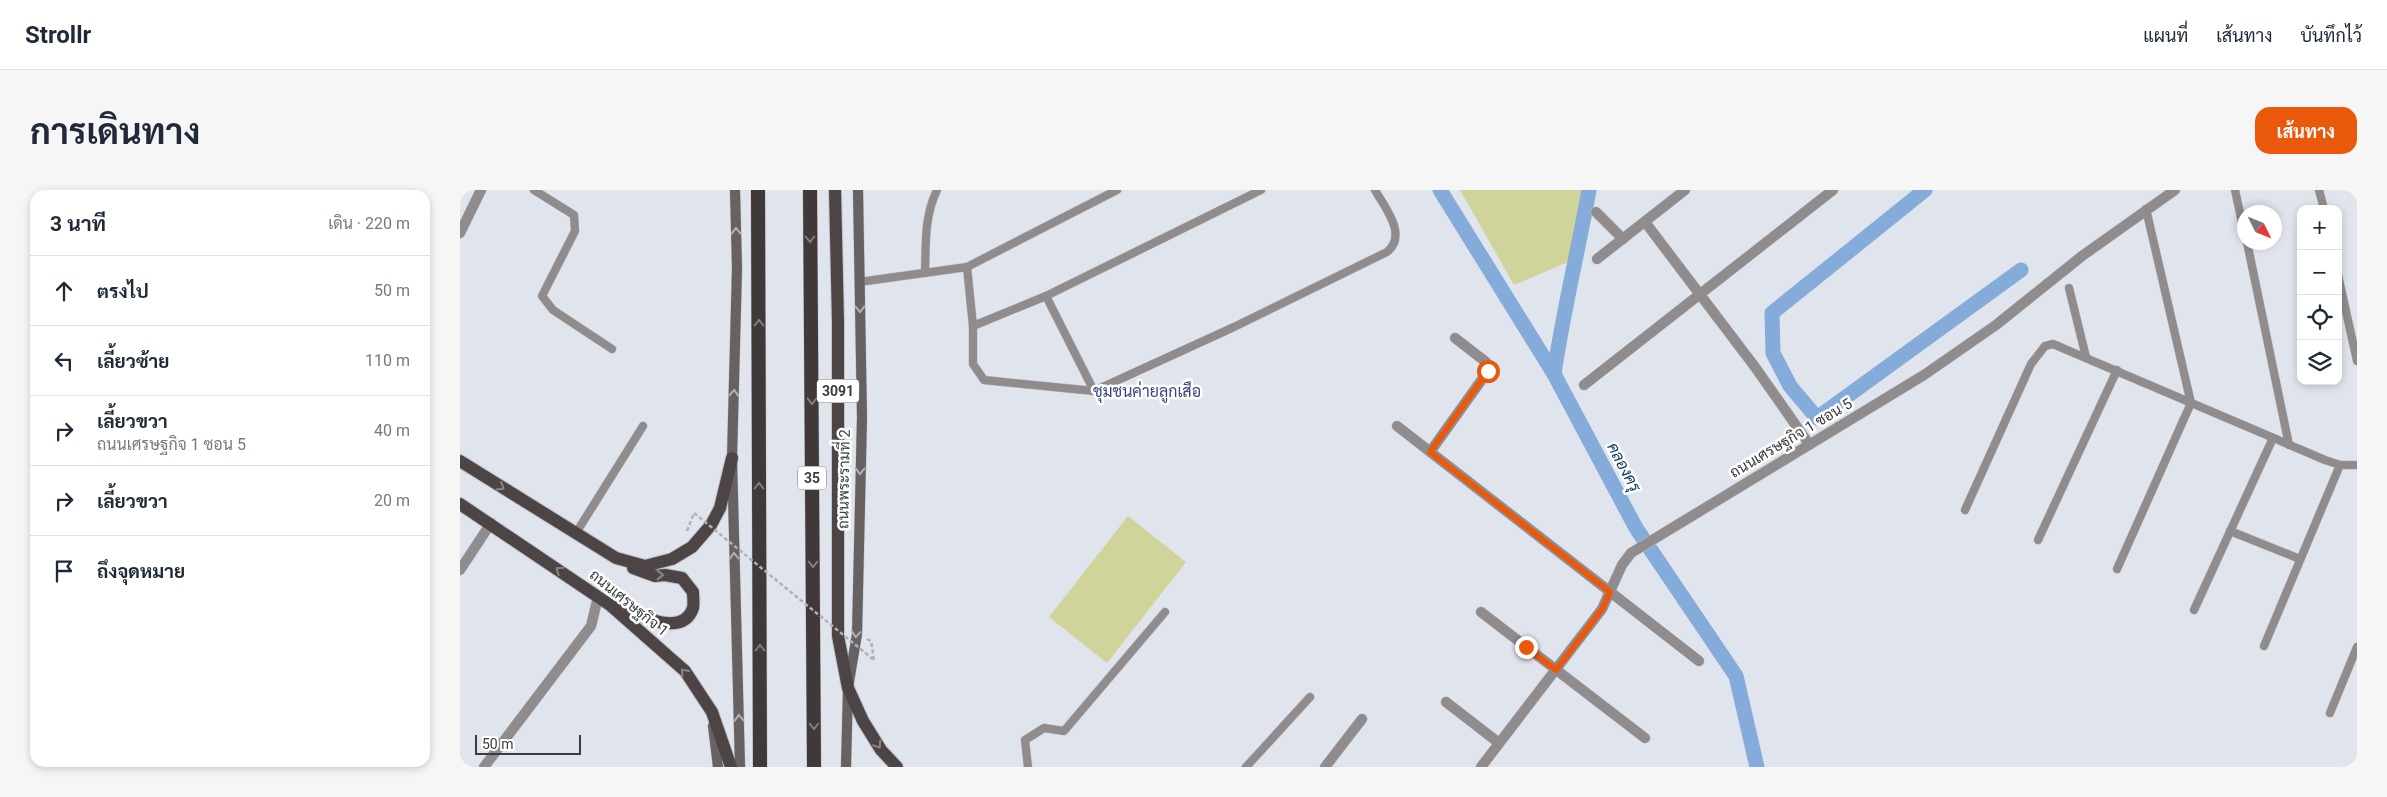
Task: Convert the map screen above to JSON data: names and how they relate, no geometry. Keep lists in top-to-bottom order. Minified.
{"streets":{"highway":["35","ถนนพระรามที่ 2"],"main road":["3091","ถนนเศรษฐกิจ 1"],"street":["ถนนเศรษฐกิจ 1 ซอน 5"]},"crossings":[["3091","ถนนพระรามที่ 2"]],"districts":["ชุมชนค่ายลูกเสือ"],"water":["คลองครุ"],"scale_bar":"50 m","north":"bottom right","page":{"header":"Strollr","nav":["แผนที่","เส้นทาง","บันทึกไว้"],"title":"การเดินทาง","buttons":"เส้นทาง","heading":["3 นาที","เดิน · 220 m"],"map_buttons":["+","−"],"list":[["ตรงไป","50 m"],["เลี้ยวซ้าย","110 m"],["เลี้ยวขวา","ถนนเศรษฐกิจ 1 ซอน 5","40 m"],["เลี้ยวขวา","20 m"],"ถึงจุดหมาย"],"scale":"50 m"}}
